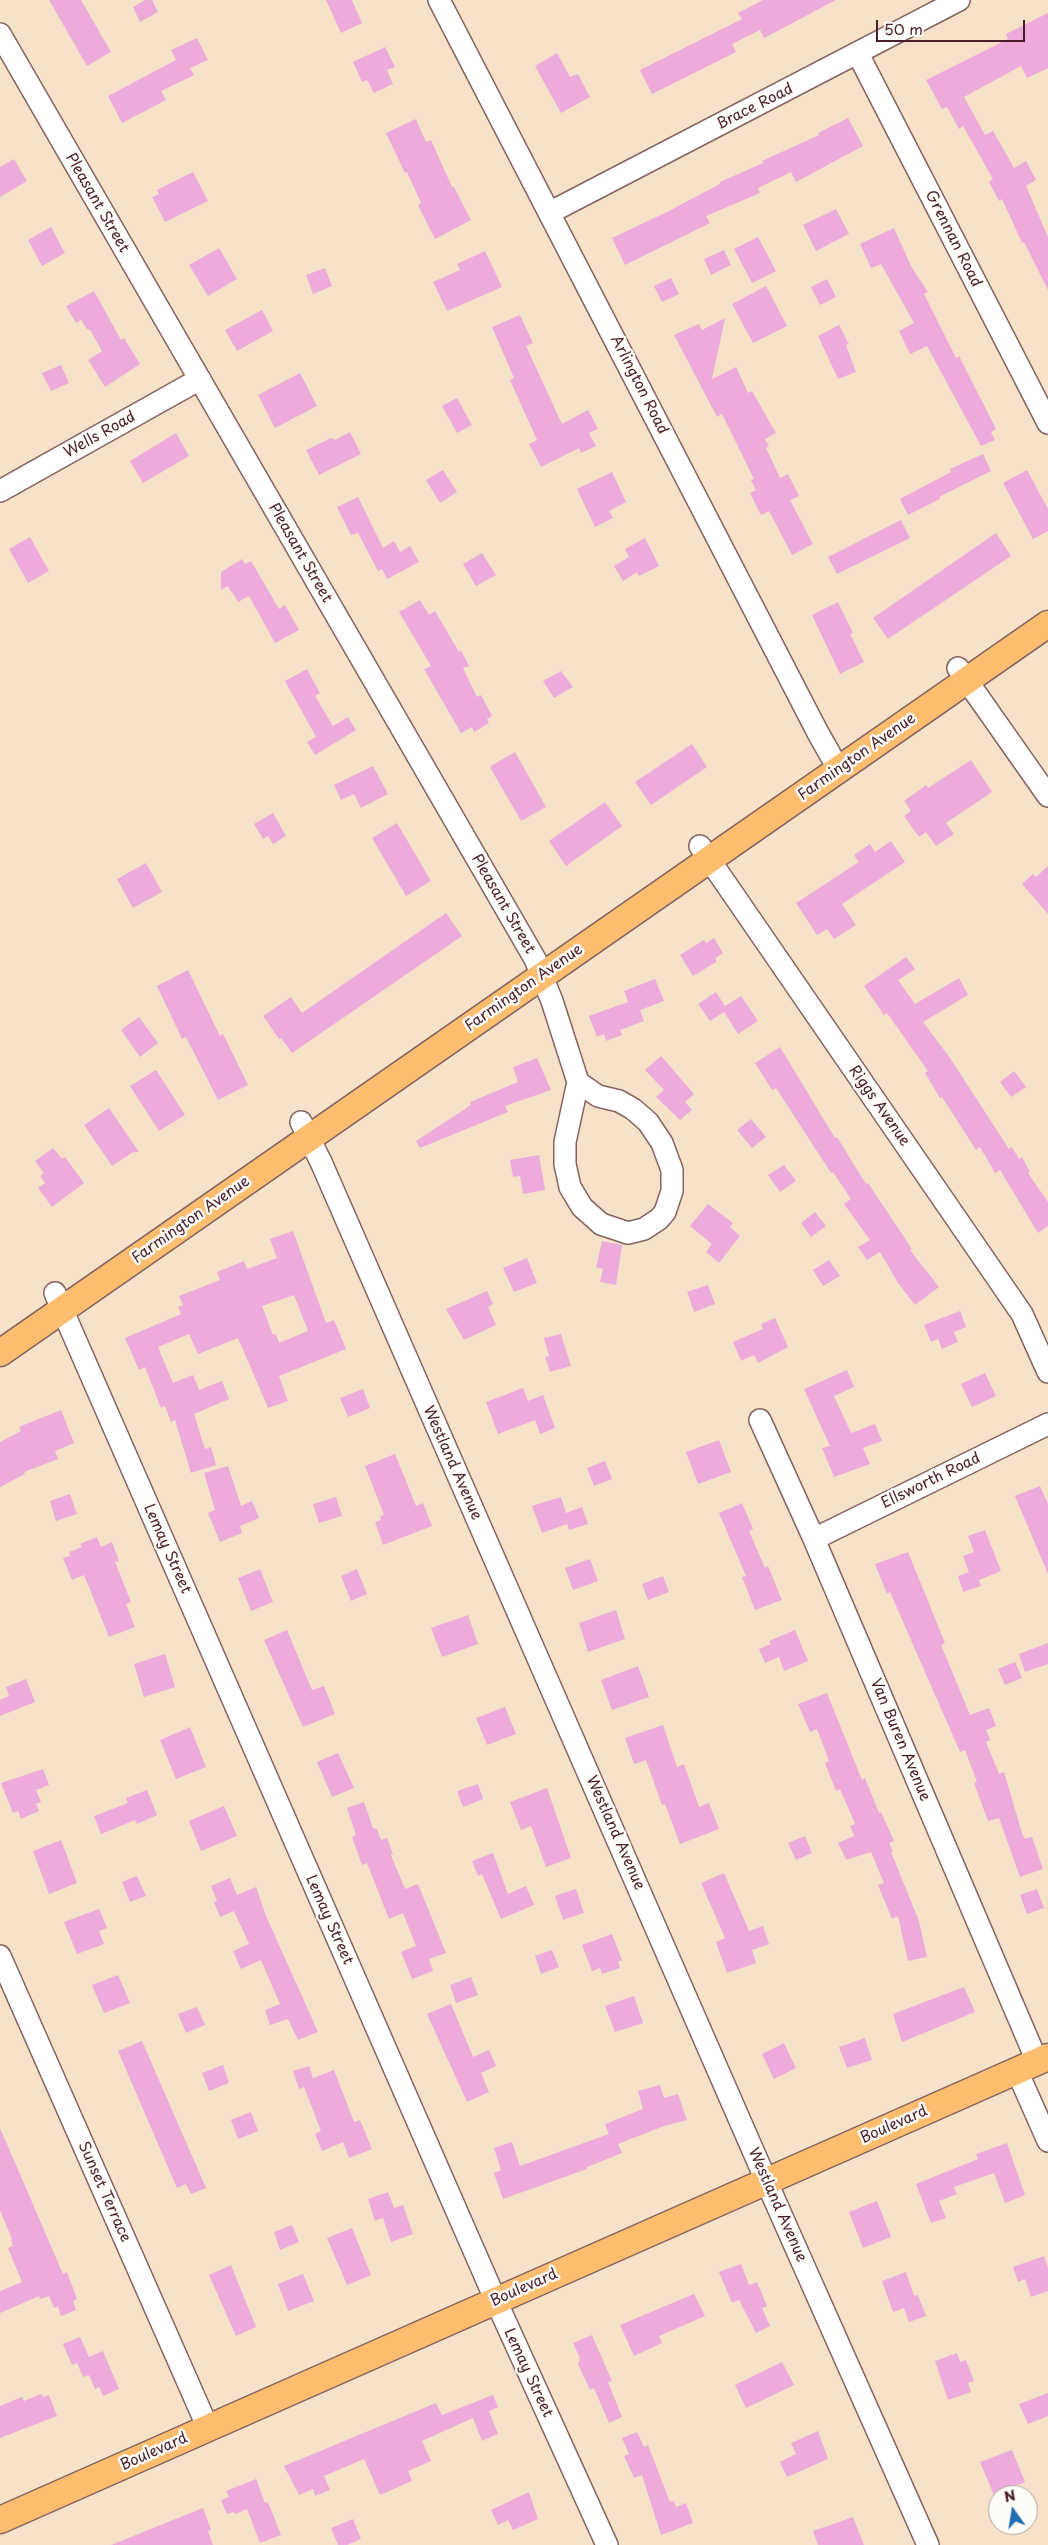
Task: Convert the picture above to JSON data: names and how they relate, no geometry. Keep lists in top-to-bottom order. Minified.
{"streets":{"main road":["Farmington Avenue","Boulevard"],"street":["Brace Road","Pleasant Street","Grennan Road","Arlington Road","Wells Road","Riggs Avenue","Westland Avenue","Ellsworth Road","Lemay Street","Van Buren Avenue","Sunset Terrace"]},"crossings":[["Brace Road","Grennan Road"],["Brace Road","Arlington Road"],["Pleasant Street","Wells Road"],["Pleasant Street","Farmington Avenue"],["Arlington Road","Farmington Avenue"],["Farmington Avenue","Riggs Avenue"],["Farmington Avenue","Westland Avenue"],["Farmington Avenue","Lemay Street"],["Westland Avenue","Boulevard"],["Ellsworth Road","Van Buren Avenue"],["Lemay Street","Boulevard"],["Van Buren Avenue","Boulevard"],["Boulevard","Sunset Terrace"]],"scale_bar":"50 m","north":"top"}
